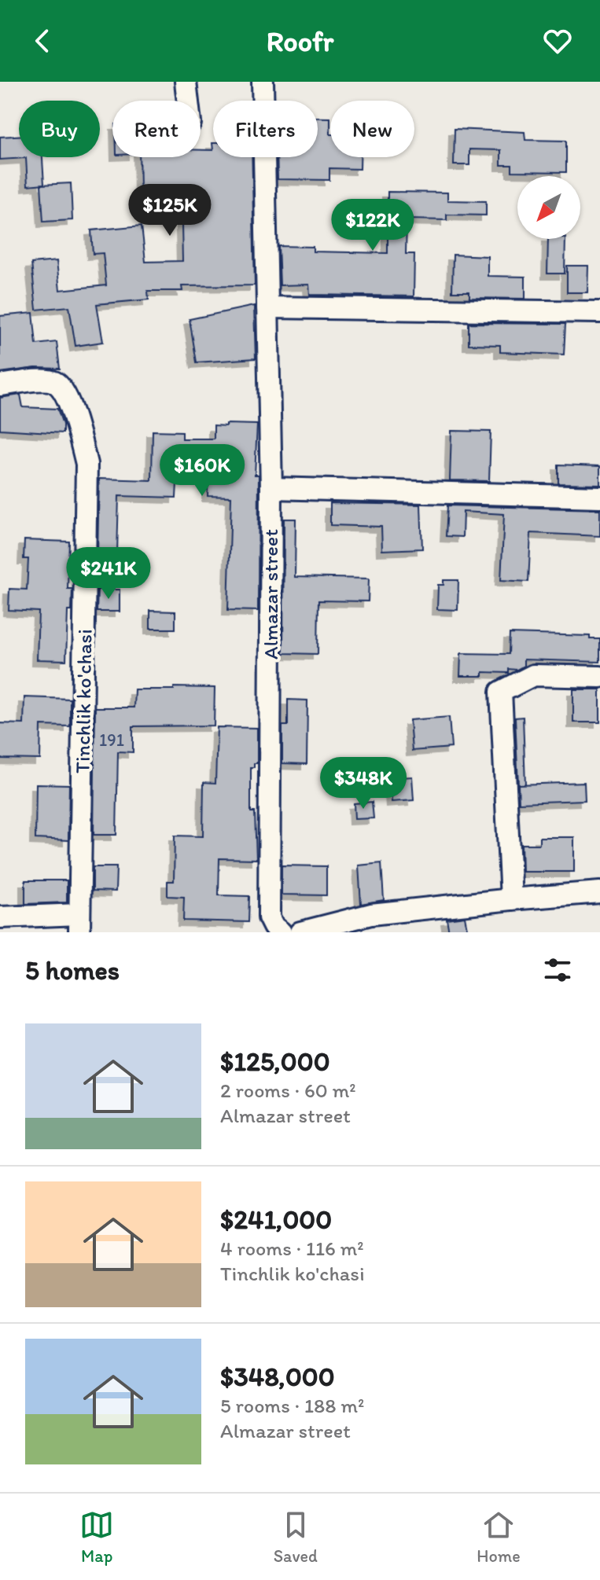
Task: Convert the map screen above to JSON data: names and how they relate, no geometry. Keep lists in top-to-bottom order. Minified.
{"streets":{"street":["Almazar street","Tinchlik ko'chasi"]},"house_numbers":["191"],"north":"bottom left","page":{"header":"Roofr","chip":["Buy","Rent","Filters","New"],"price":["$125K","$122K","$160K","$241K","$348K"],"heading":"5 homes","list":[{"name":"$125,000","note":"2 rooms · 60 m² · Almazar street"},{"name":"$241,000","note":"4 rooms · 116 m² · Tinchlik ko'chasi"},{"name":"$348,000","note":"5 rooms · 188 m² · Almazar street"}],"tabs":["Map","Saved","Home"]}}
